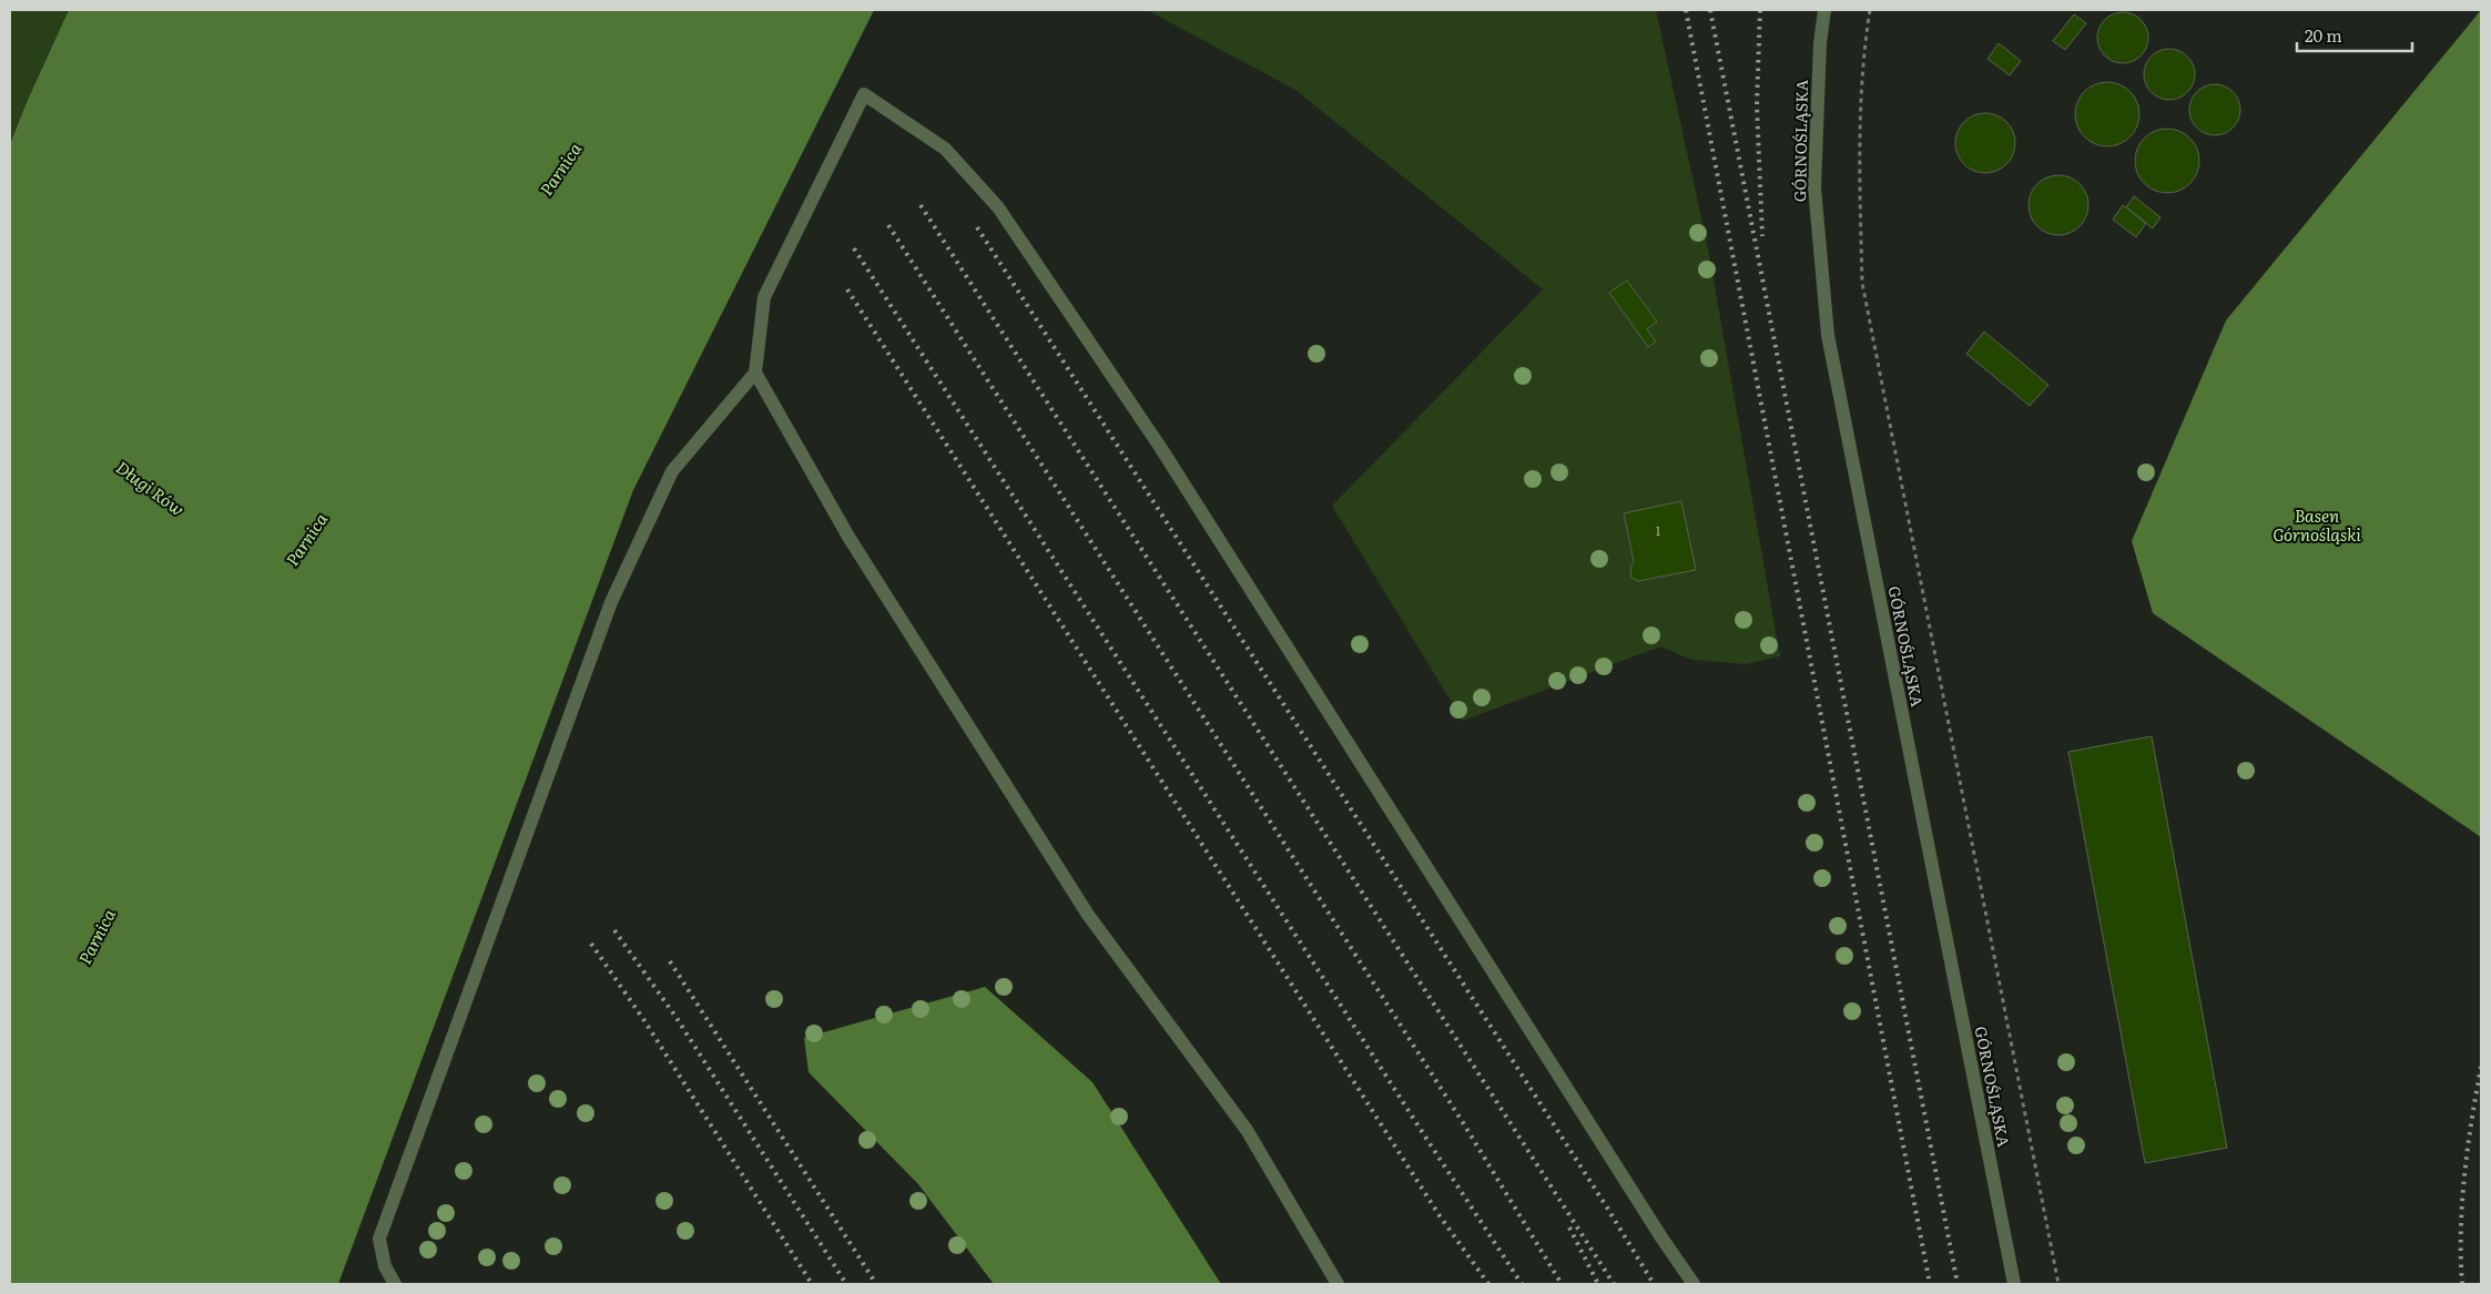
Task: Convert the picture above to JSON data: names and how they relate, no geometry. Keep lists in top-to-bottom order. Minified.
{"streets":{"lane":["GÓRNOŚLĄSKA"]},"water":["Parnica","Długi Rów","Basen Górnośląski"],"house_numbers":["1"],"scale_bar":"20 m"}
